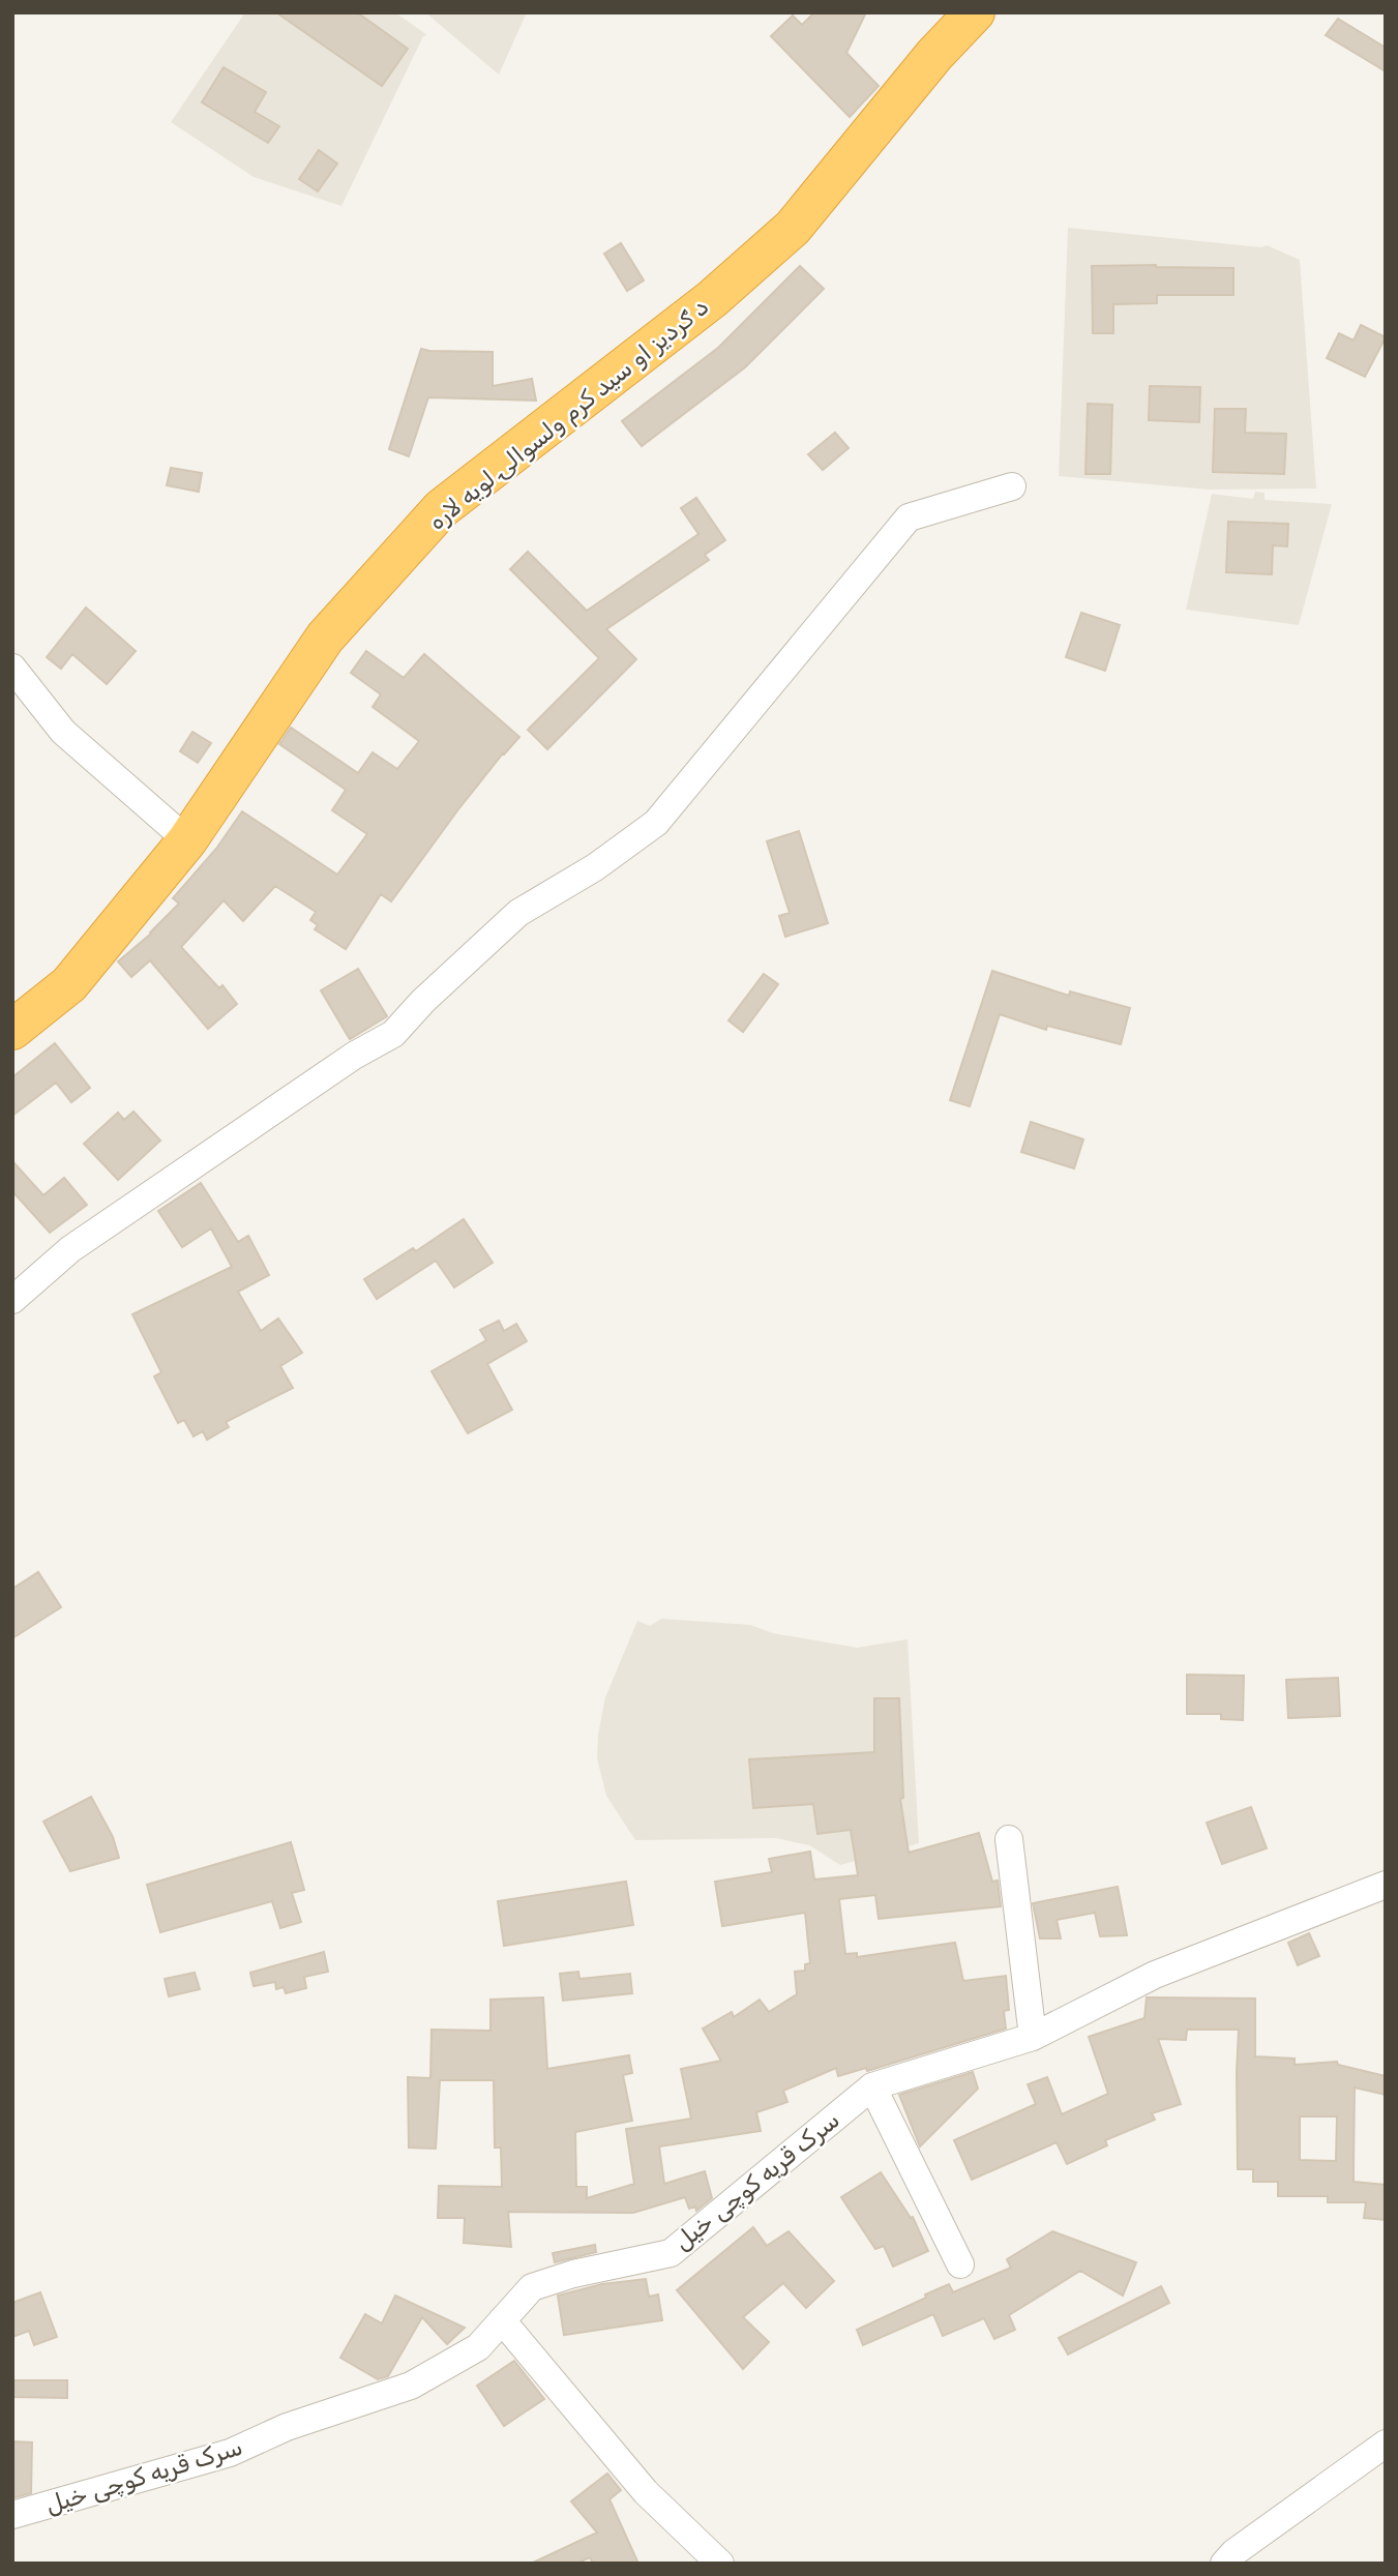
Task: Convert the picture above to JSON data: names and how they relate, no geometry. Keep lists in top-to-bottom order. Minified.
{"streets":{"highway":["د ګردیز او سید کرم ولسوالۍ لویه لاره"],"street":["سرک قریه کوچی خیل"]}}
